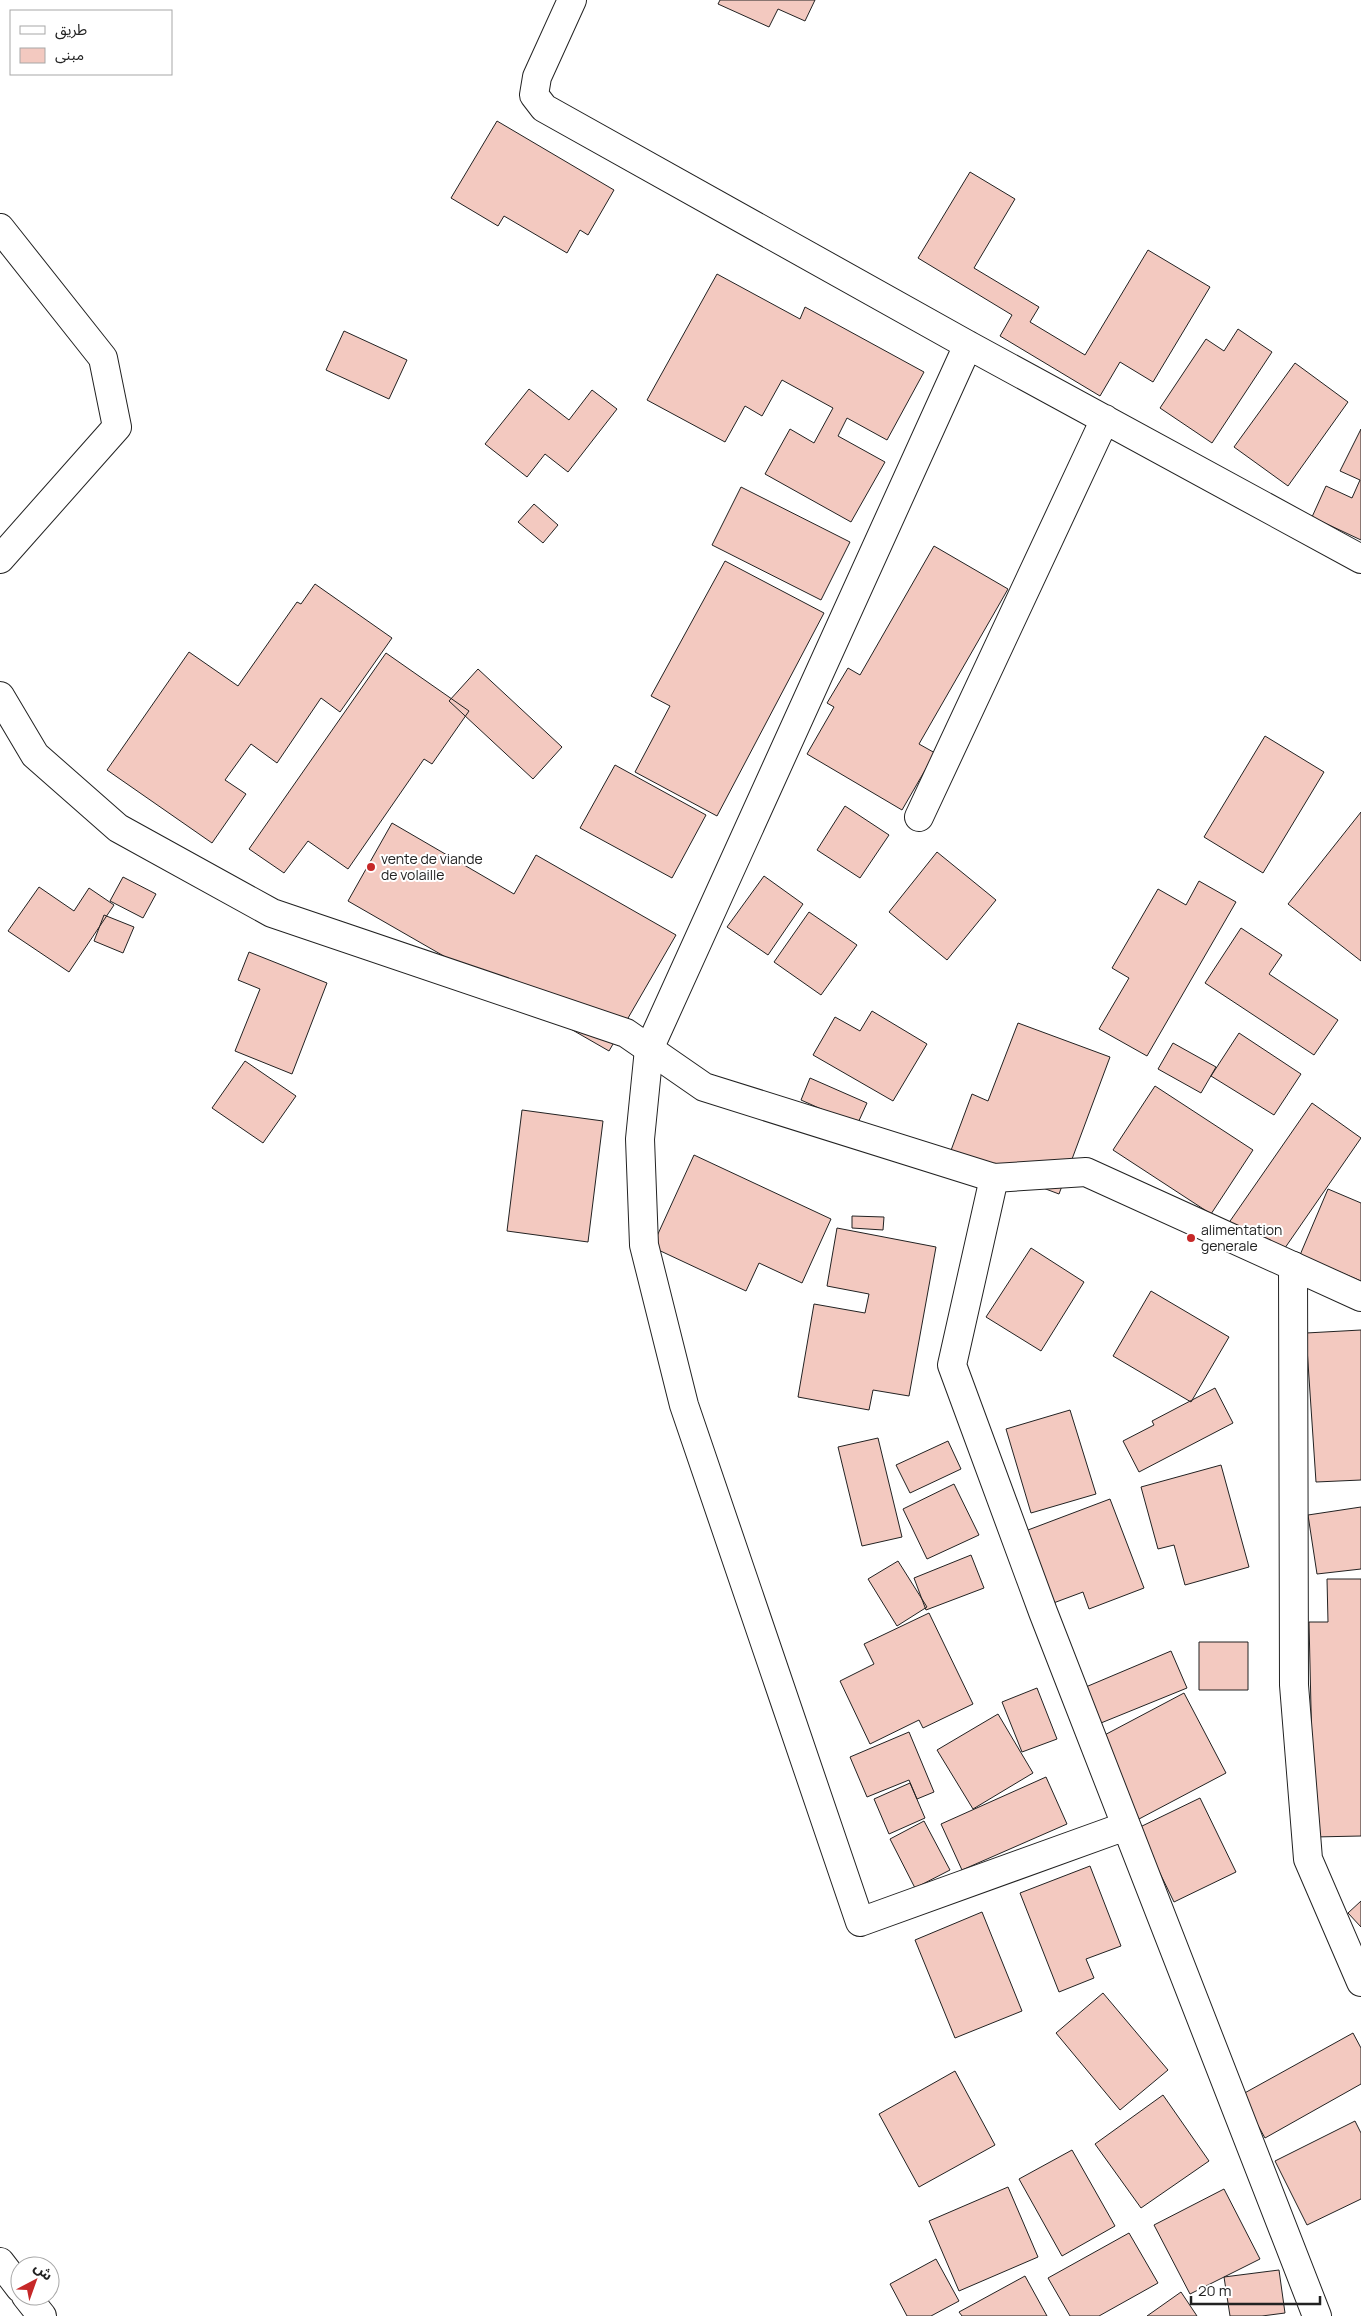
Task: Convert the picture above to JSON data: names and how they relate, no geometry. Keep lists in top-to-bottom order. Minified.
{"places":["vente de viande de volaille","alimentation generale"],"legend":["طريق","مبنى"],"scale_bar":"20 m","north":"top right"}
